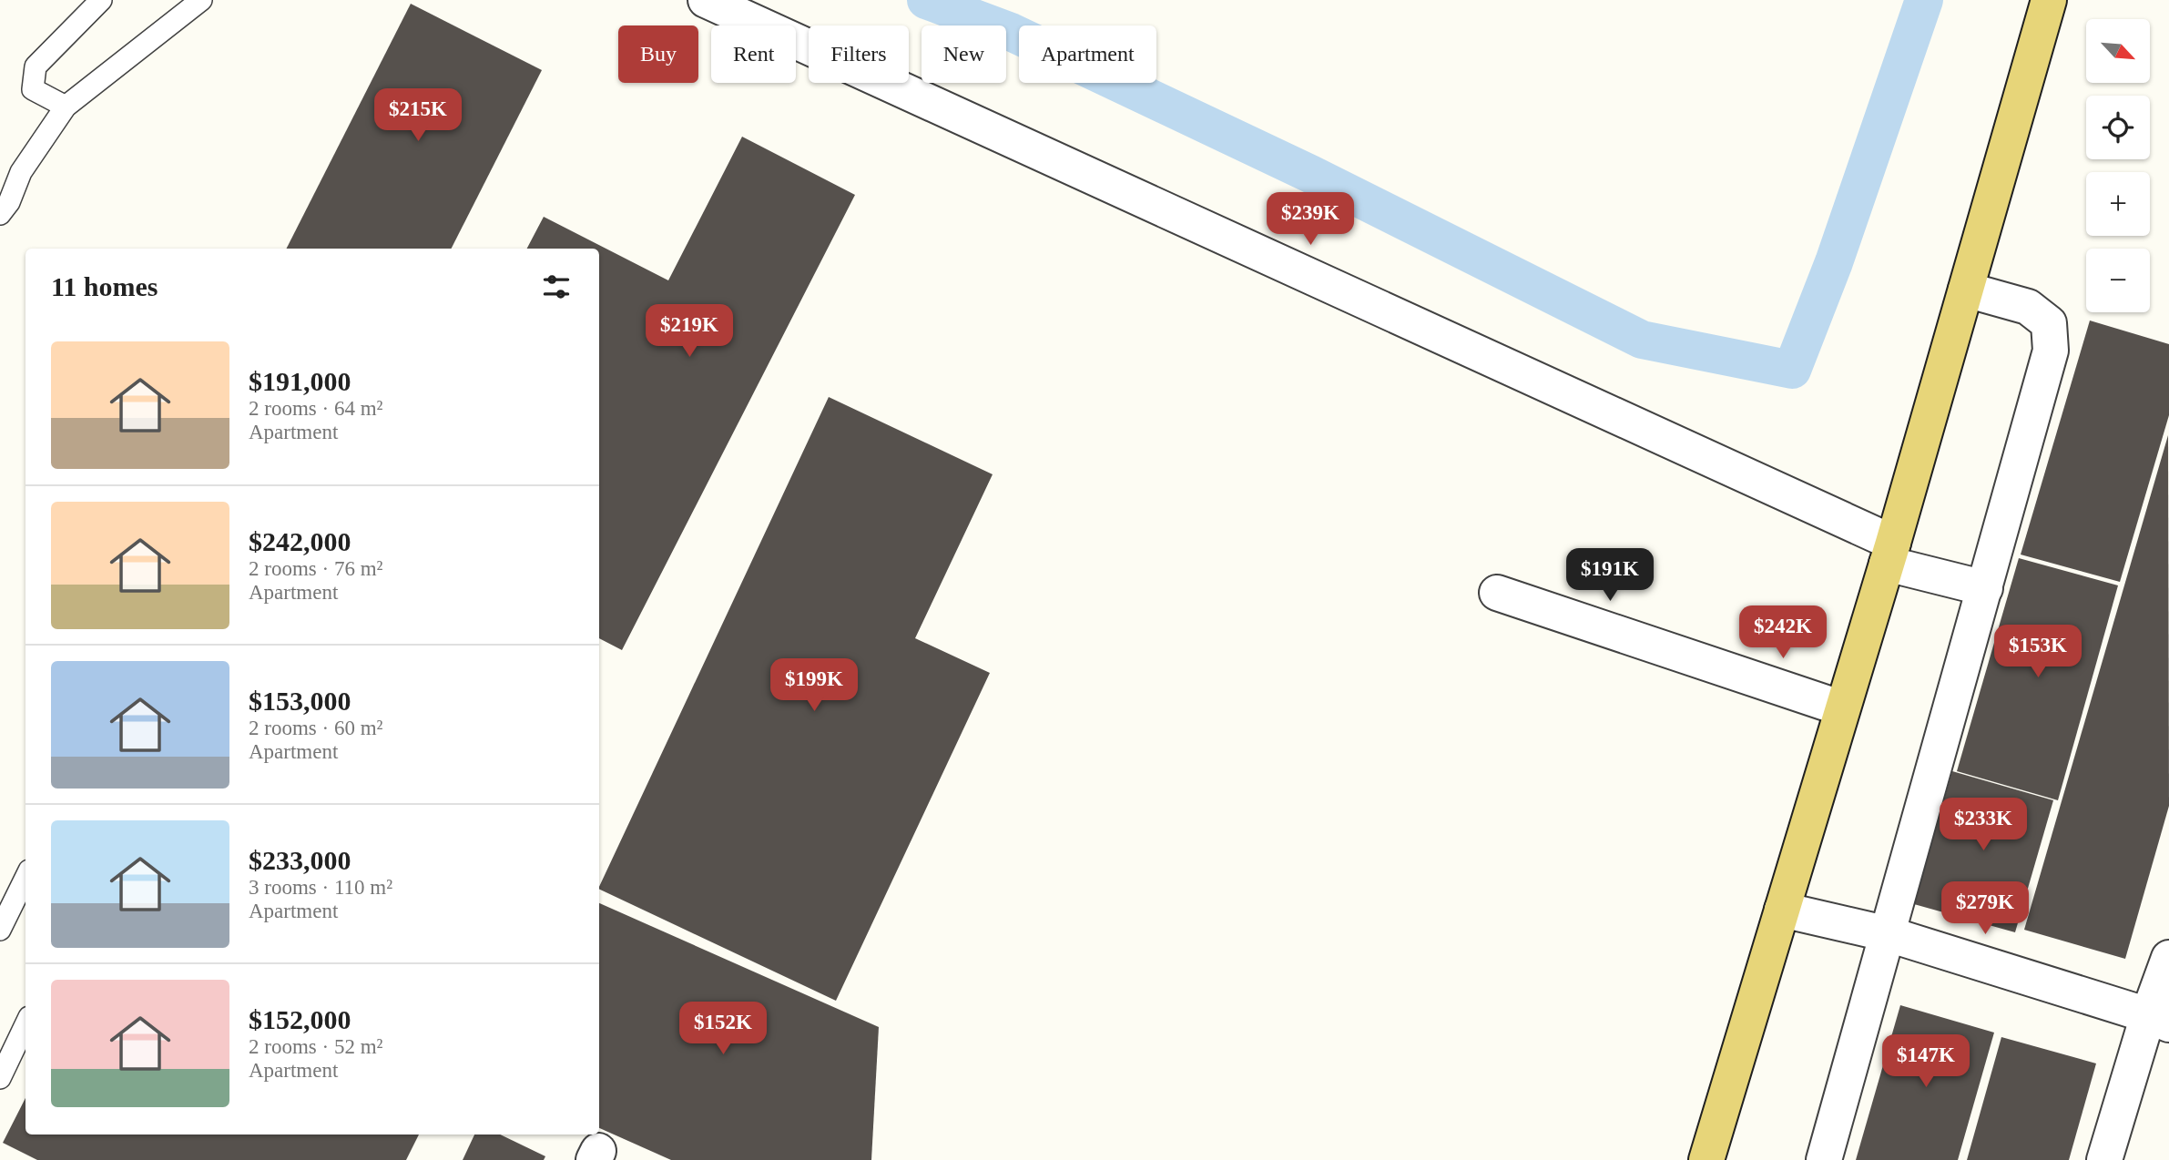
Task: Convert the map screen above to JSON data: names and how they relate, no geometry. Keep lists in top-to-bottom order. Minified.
{"north":"bottom right","page":{"map_buttons":["+","−"],"chip":["Buy","Rent","Filters","New","Apartment"],"price":["$215K","$239K","$219K","$191K","$242K","$153K","$199K","$233K","$279K","$152K","$147K"],"heading":"11 homes","list":[{"name":"$191,000","note":"2 rooms · 64 m² · Apartment"},{"name":"$242,000","note":"2 rooms · 76 m² · Apartment"},{"name":"$153,000","note":"2 rooms · 60 m² · Apartment"},{"name":"$233,000","note":"3 rooms · 110 m² · Apartment"},{"name":"$152,000","note":"2 rooms · 52 m² · Apartment"}]}}
